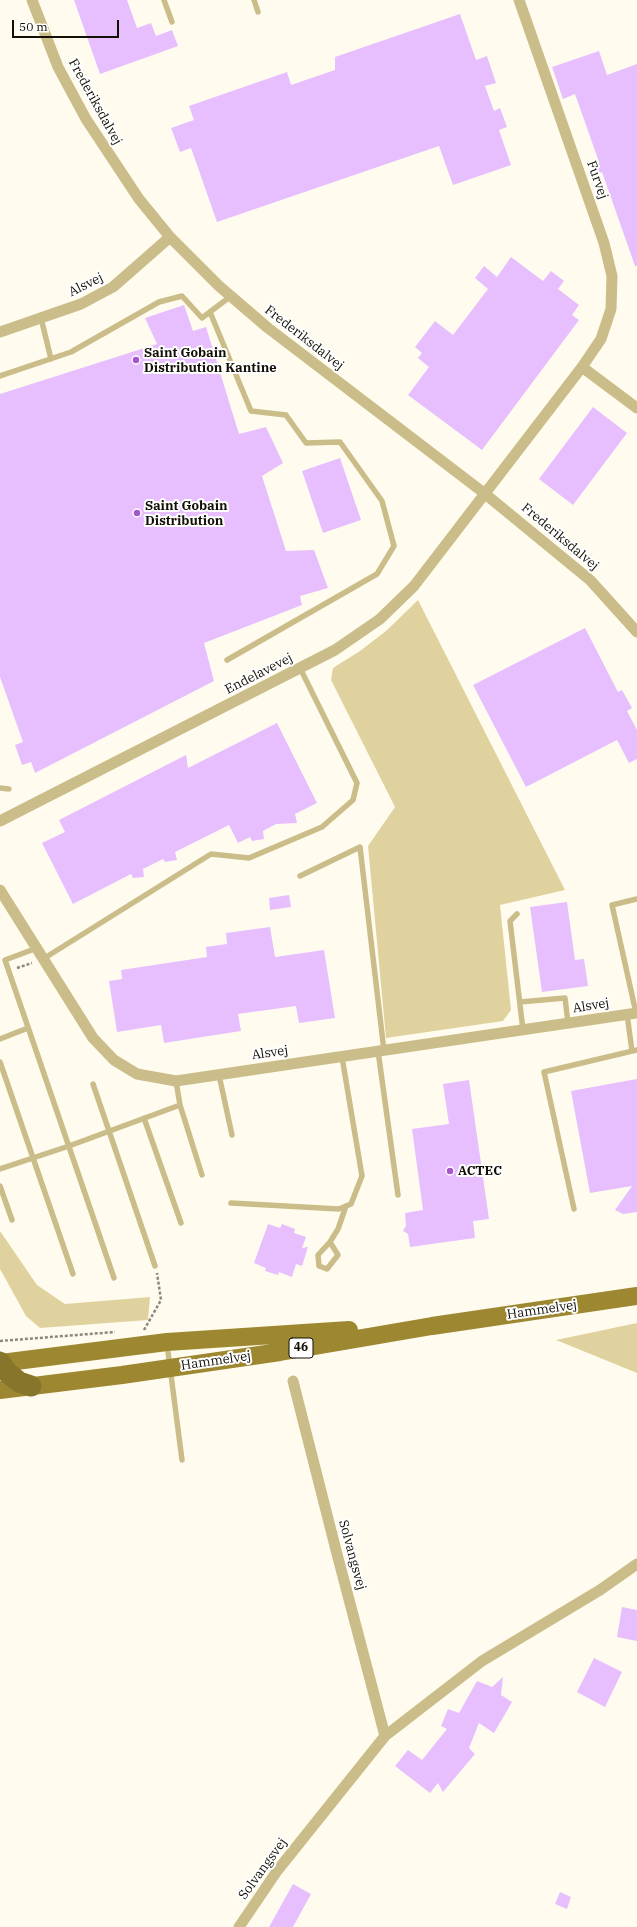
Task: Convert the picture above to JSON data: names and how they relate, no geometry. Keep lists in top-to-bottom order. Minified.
{"streets":{"main road":["Hammelvej","46"],"street":["Frederiksdalvej","Furvej","Alsvej","Endelavevej","Solvangsvej"]},"crossings":[["Frederiksdalvej","Furvej"],["Frederiksdalvej","Alsvej"],["Frederiksdalvej","Endelavevej"],["Furvej","Endelavevej"]],"places":["Saint Gobain Distribution Kantine","Saint Gobain Distribution","ACTEC"],"scale_bar":"50 m"}
